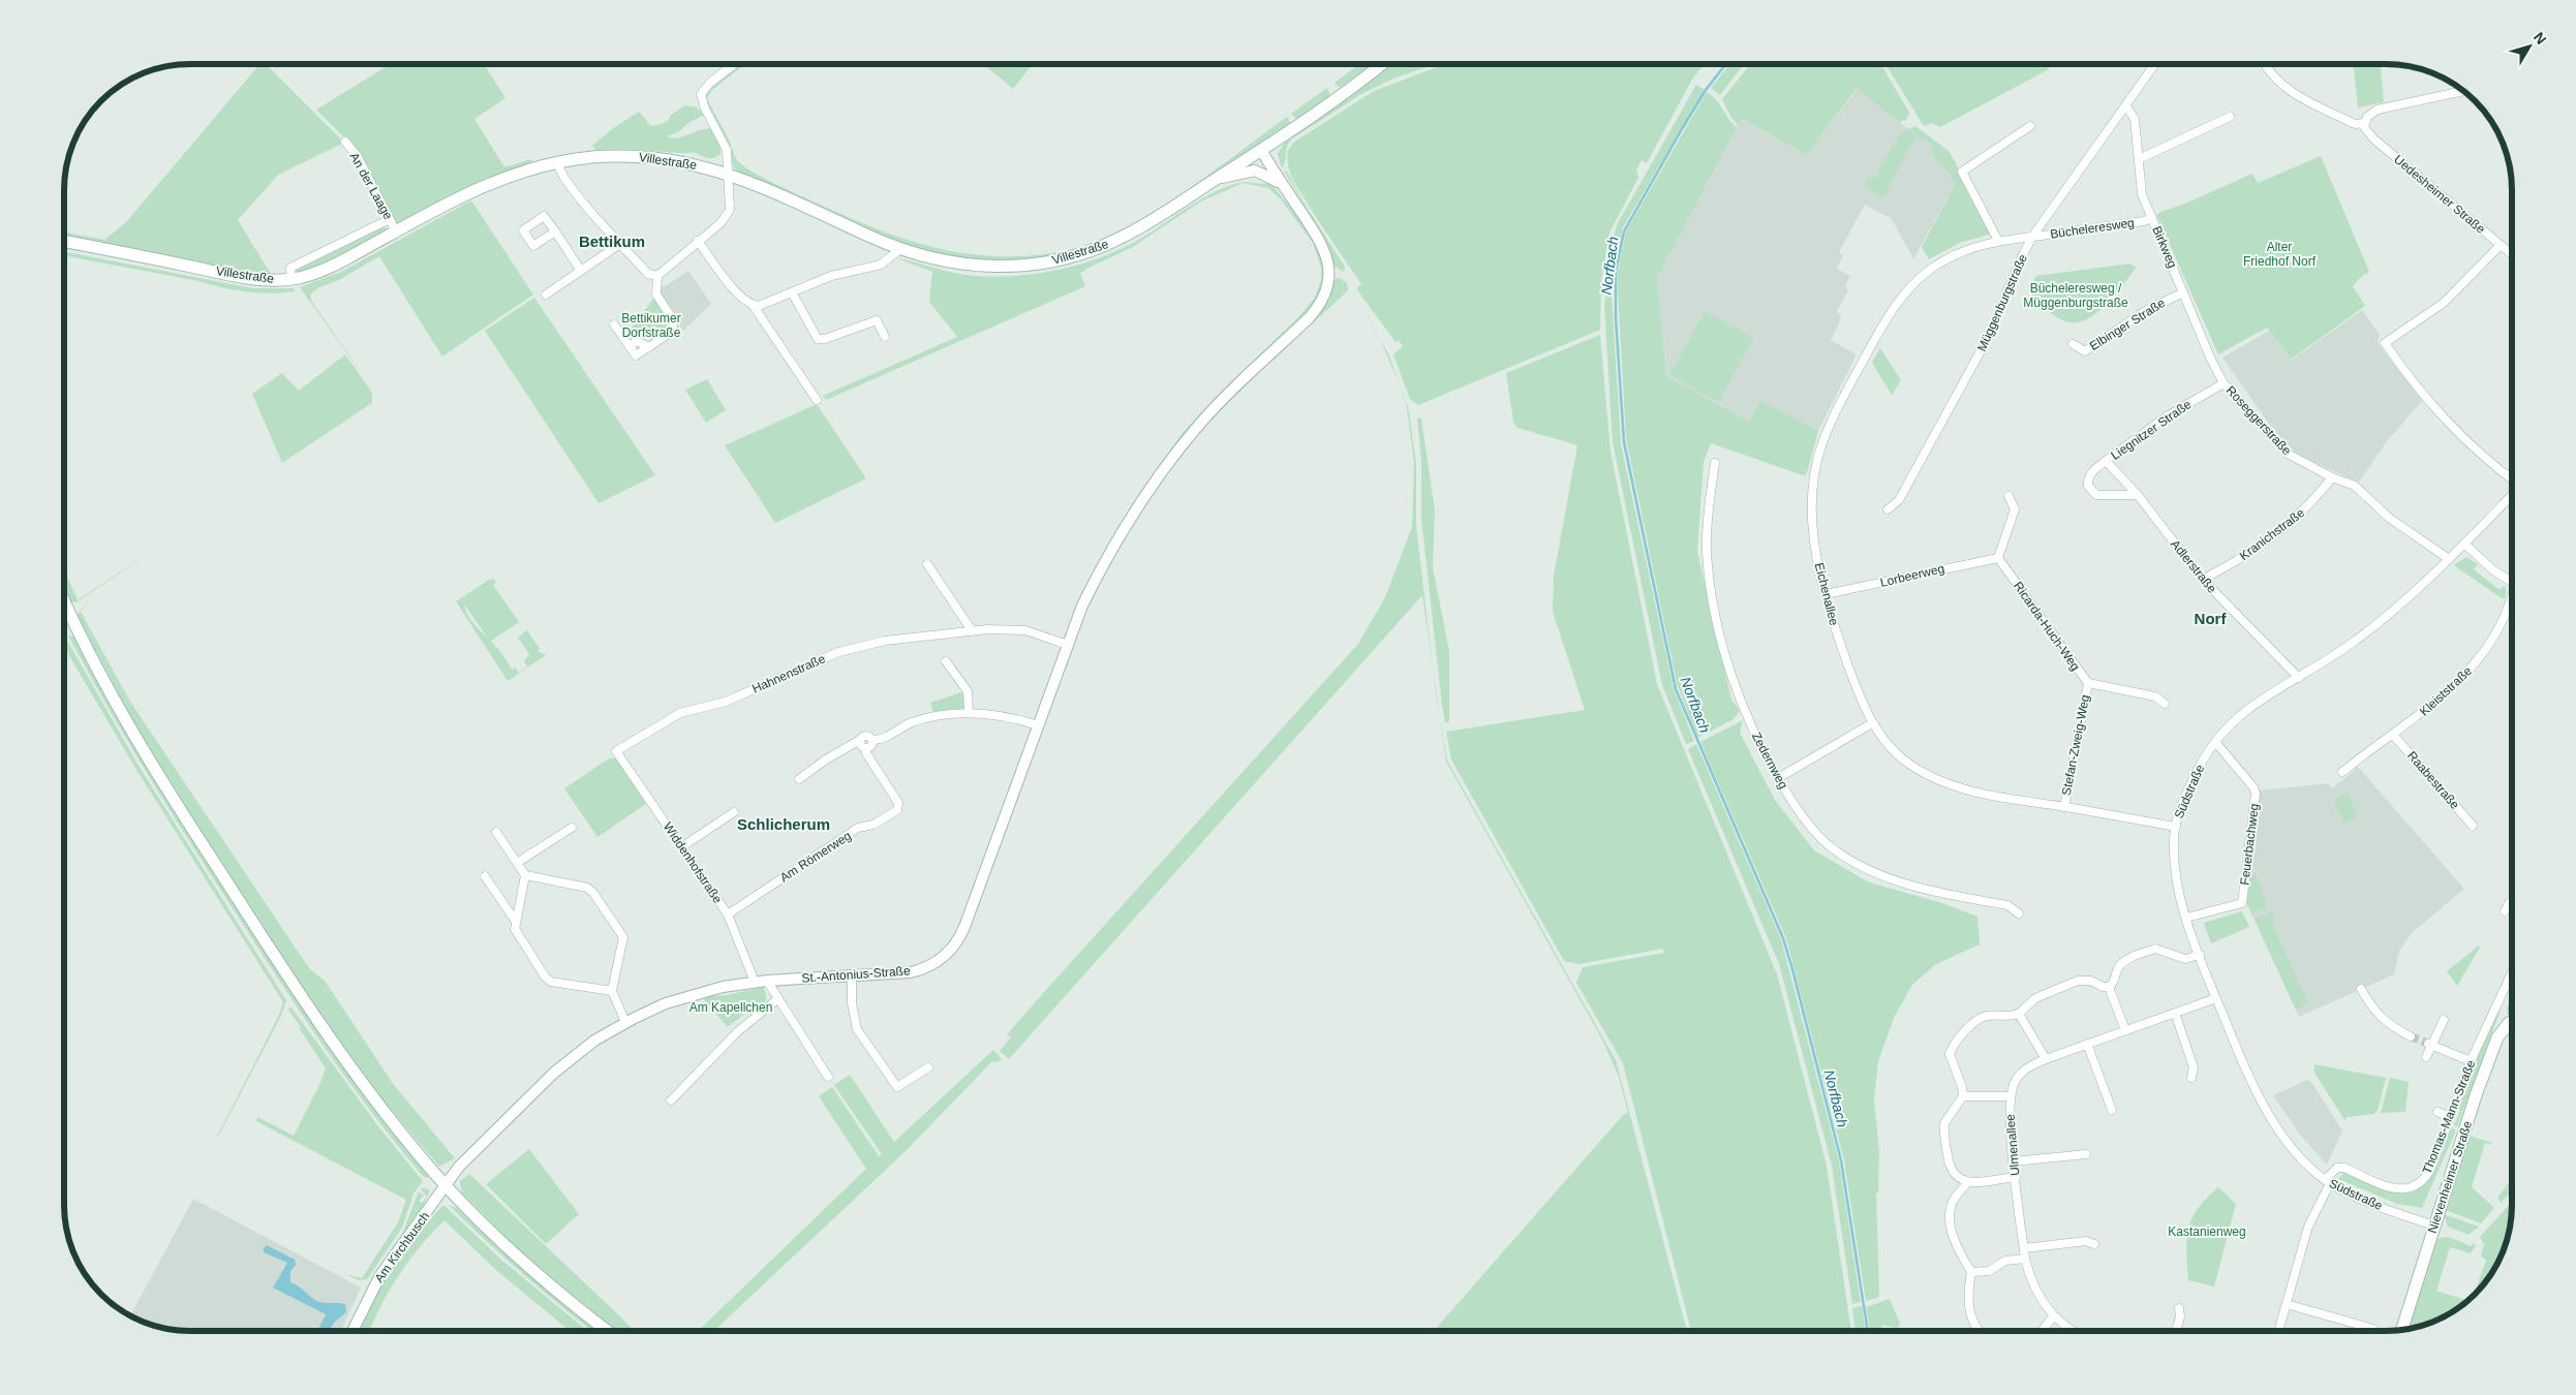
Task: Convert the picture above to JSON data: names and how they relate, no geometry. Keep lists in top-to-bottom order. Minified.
{"streets":{"main road":["Villestraße","Nievenheimer Straße"],"street":["An der Laage","Uedesheimer Straße","Bücheleresweg","Birkweg","Müggenburgstraße","Elbinger Straße","Roseggerstraße","Liegnitzer Straße","Kranichstraße","Adlerstraße","Lorbeerweg","Eichenallee","Ricarda-Huch-Weg","Hahnenstraße","Kleiststraße","Stefan-Zweig-Weg","Zedernweg","Raabestraße","Südstraße","Feuerbachweg","Am Römerweg","Widdenhofstraße","St.-Antonius-Straße","Thomas-Mann-Straße","Ulmenallee","Am Kirchbusch"]},"crossings":[["Villestraße","An der Laage"],["Villestraße","St.-Antonius-Straße"],["Bücheleresweg","Birkweg"],["Bücheleresweg","Müggenburgstraße"],["Bücheleresweg","Eichenallee"],["Birkweg","Müggenburgstraße"],["Birkweg","Elbinger Straße"],["Birkweg","Roseggerstraße"],["Birkweg","Liegnitzer Straße"],["Müggenburgstraße","Eichenallee"],["Roseggerstraße","Liegnitzer Straße"],["Roseggerstraße","Kranichstraße"],["Roseggerstraße","Südstraße"],["Liegnitzer Straße","Adlerstraße"],["Kranichstraße","Adlerstraße"],["Adlerstraße","Südstraße"],["Lorbeerweg","Eichenallee"],["Lorbeerweg","Ricarda-Huch-Weg"],["Eichenallee","Stefan-Zweig-Weg"],["Eichenallee","Südstraße"],["Ricarda-Huch-Weg","Stefan-Zweig-Weg"],["Hahnenstraße","Widdenhofstraße"],["Hahnenstraße","St.-Antonius-Straße"],["Kleiststraße","Raabestraße"],["Südstraße","Feuerbachweg"],["Südstraße","Thomas-Mann-Straße"],["Südstraße","Ulmenallee"],["Südstraße","Nievenheimer Straße"],["Am Römerweg","Widdenhofstraße"],["Widdenhofstraße","St.-Antonius-Straße"],["St.-Antonius-Straße","Am Kirchbusch"]],"districts":["Bettikum","Norf","Schlicherum"],"water":["Norfbach"],"parks":["Alter Friedhof Norf","Bücheleresweg / Müggenburgstraße","Bettikumer Dorfstraße","Am Kapellchen","Kastanienweg"],"north":"top right"}
